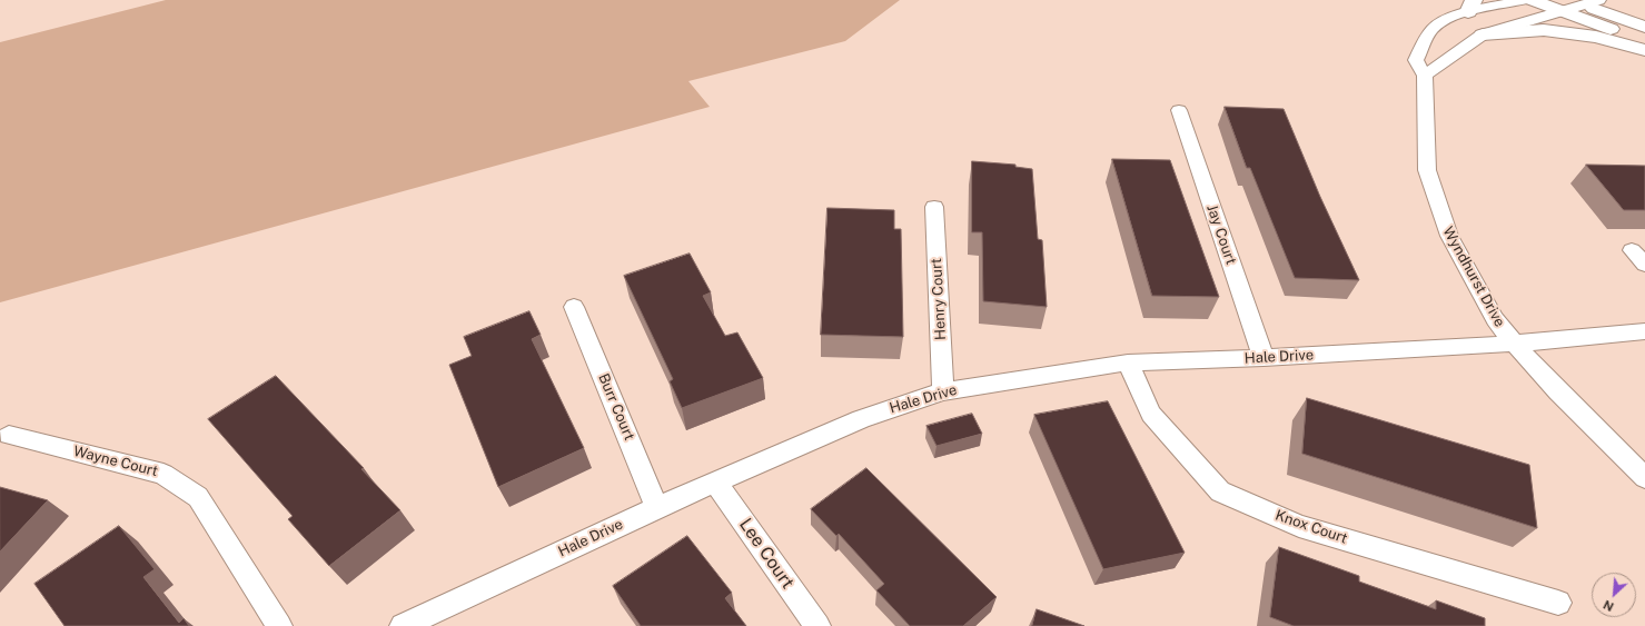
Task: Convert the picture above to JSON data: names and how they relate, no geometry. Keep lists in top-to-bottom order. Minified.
{"streets":{"street":["Jay Court","Wyndhurst Drive","Henry Court","Hale Drive","Burr Court","Wayne Court","Knox Court","Lee Court"]},"crossings":[["Jay Court","Hale Drive"],["Wyndhurst Drive","Hale Drive"],["Henry Court","Hale Drive"],["Hale Drive","Burr Court"],["Hale Drive","Knox Court"],["Hale Drive","Lee Court"]],"north":"bottom left"}
